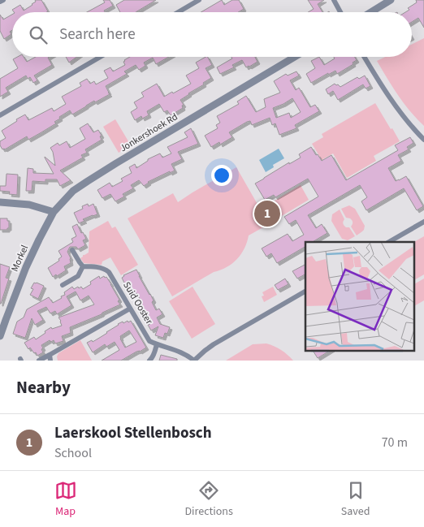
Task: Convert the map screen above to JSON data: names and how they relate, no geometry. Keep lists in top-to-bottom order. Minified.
{"streets":{"street":["Jonkershoek Rd","Morkel","Suid Ooster"]},"crossings":[["Jonkershoek Rd","Morkel"]],"page":{"search":"Search here","pins":"1","heading":"Nearby","list":[{"mark":"1","name":"Laerskool Stellenbosch","note":"School","value":"70 m"}],"nav":["Map","Directions","Saved"]}}
